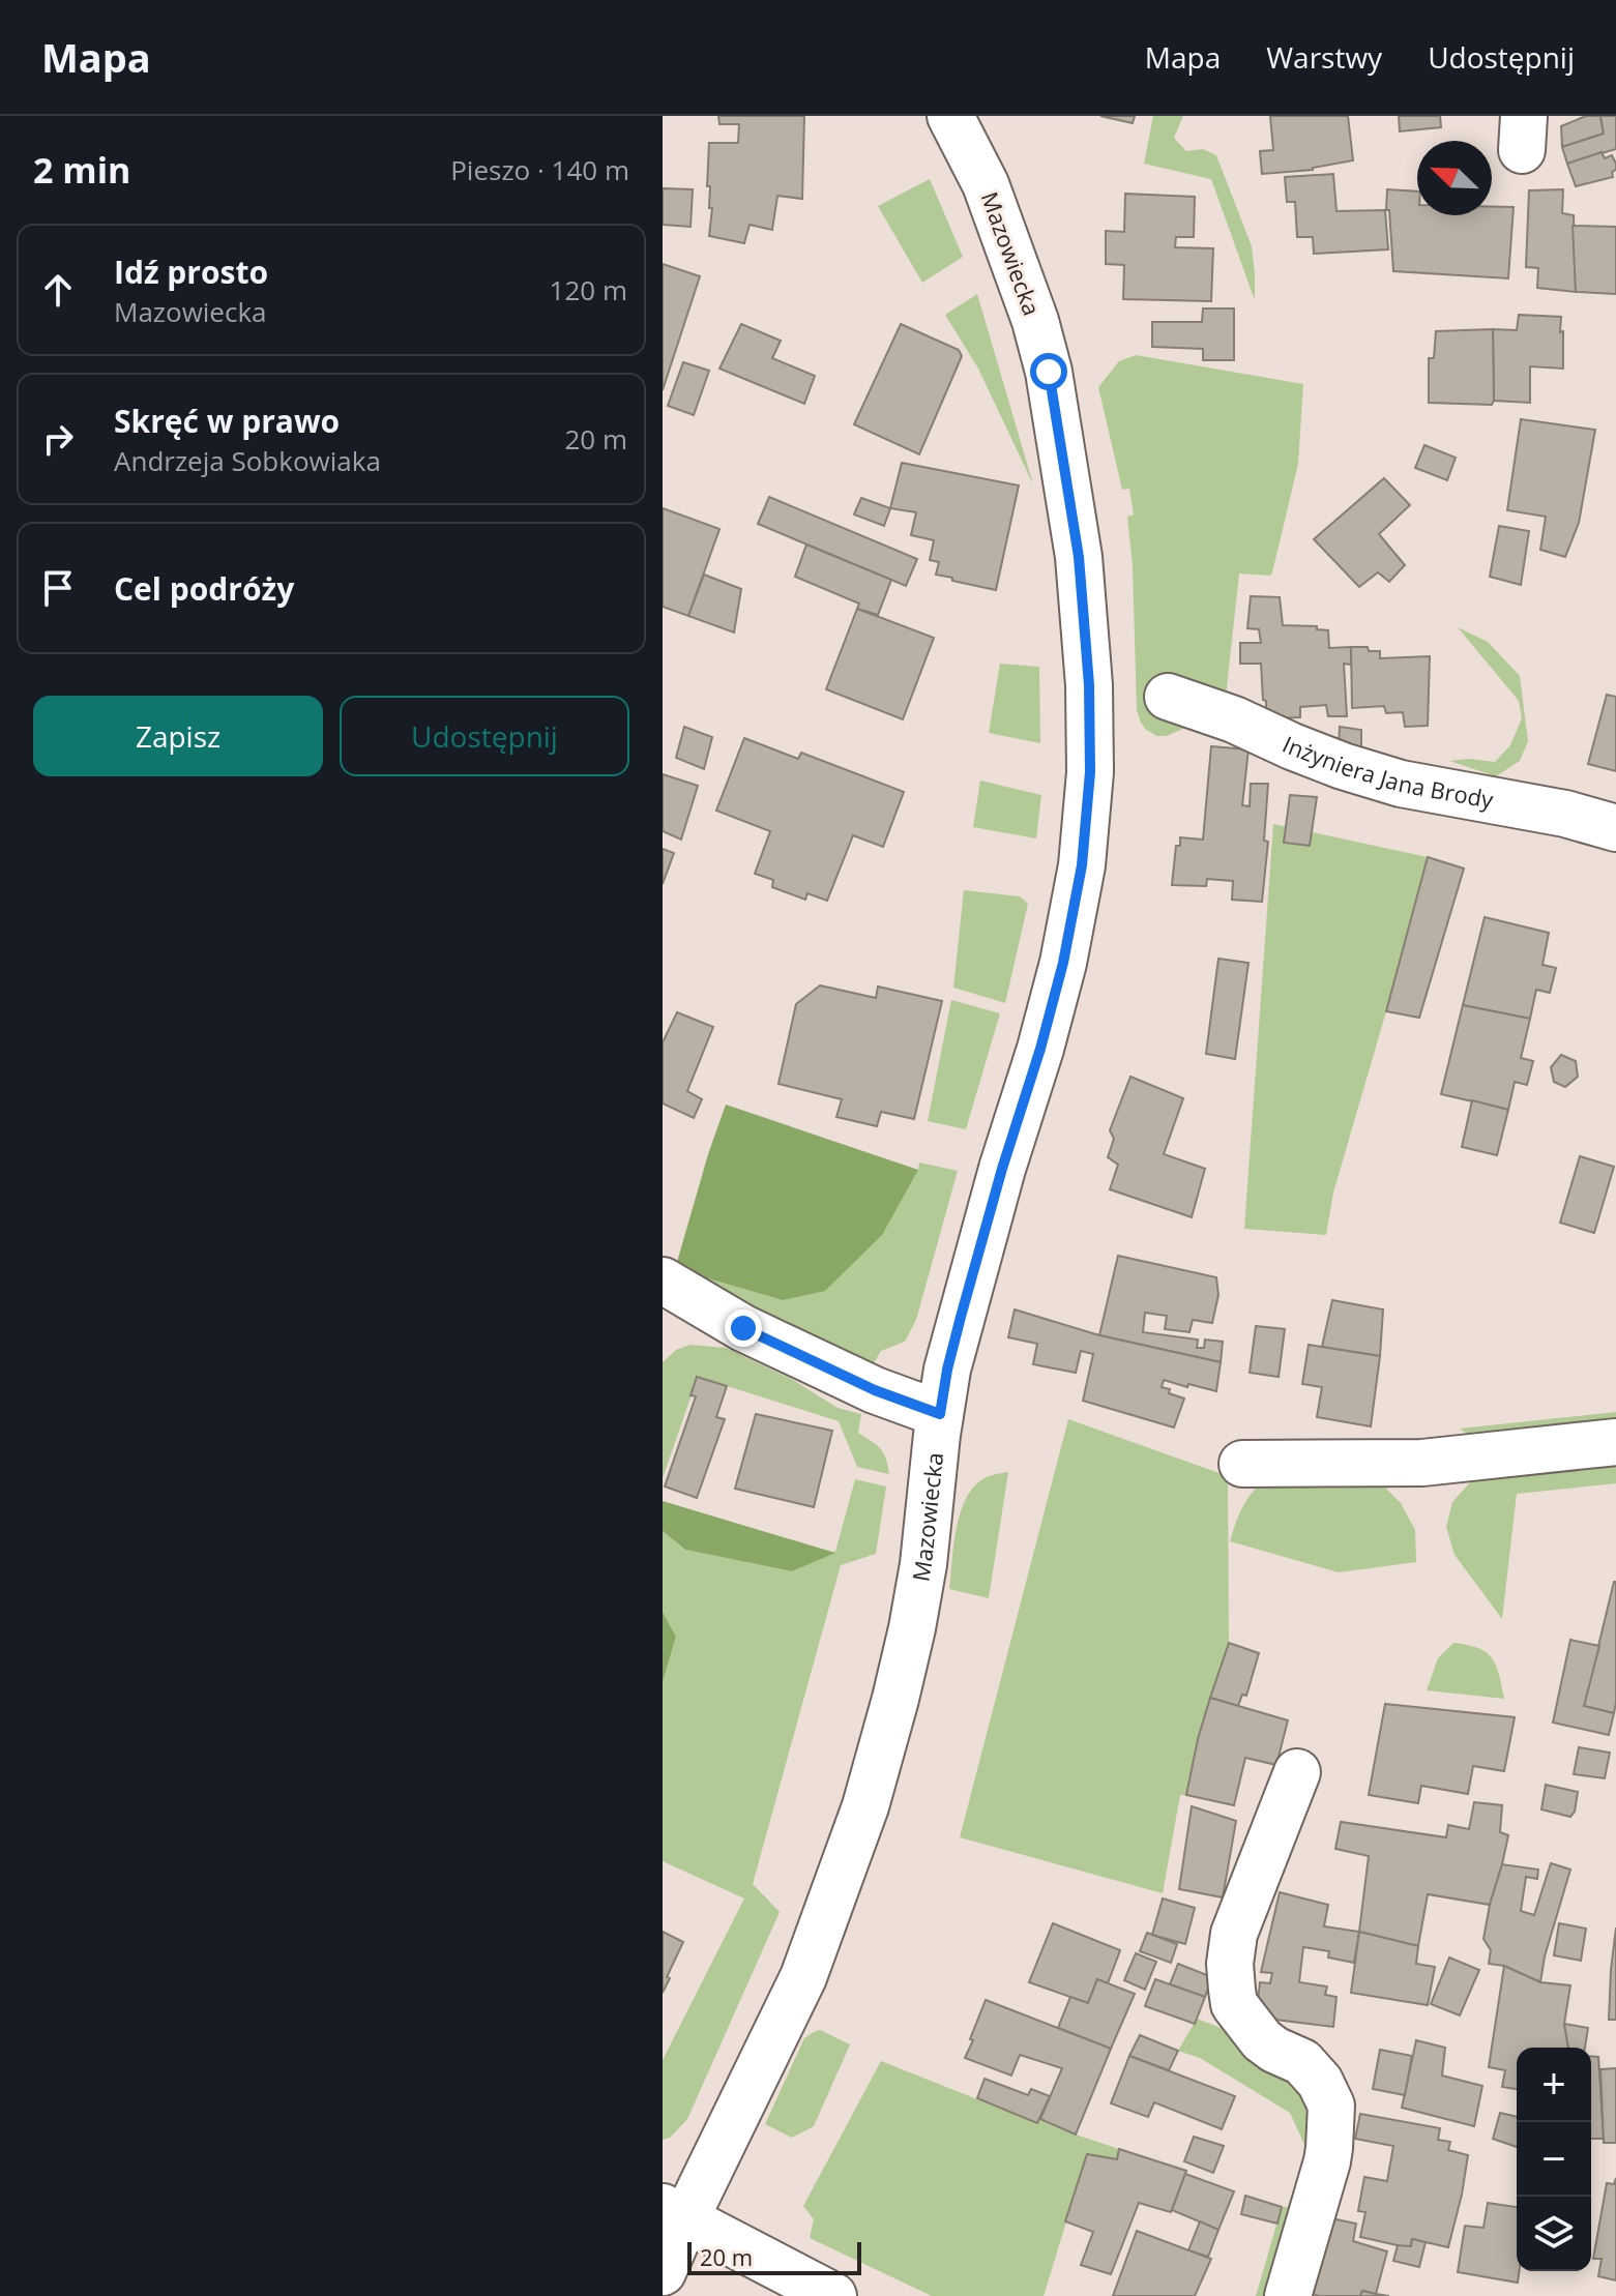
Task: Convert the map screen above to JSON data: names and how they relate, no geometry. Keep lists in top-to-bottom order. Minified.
{"streets":{"street":["Mazowiecka","Inżyniera Jana Brody"]},"scale_bar":"20 m","north":"top left","page":{"header":"Mapa","nav":["Mapa","Warstwy","Udostępnij"],"heading":["2 min","Pieszo · 140 m"],"list":[["Idź prosto","Mazowiecka","120 m"],["Skręć w prawo","Andrzeja Sobkowiaka","20 m"],"Cel podróży"],"buttons":["Zapisz","Udostępnij"],"map_buttons":["+","−"],"scale":"20 m"}}
